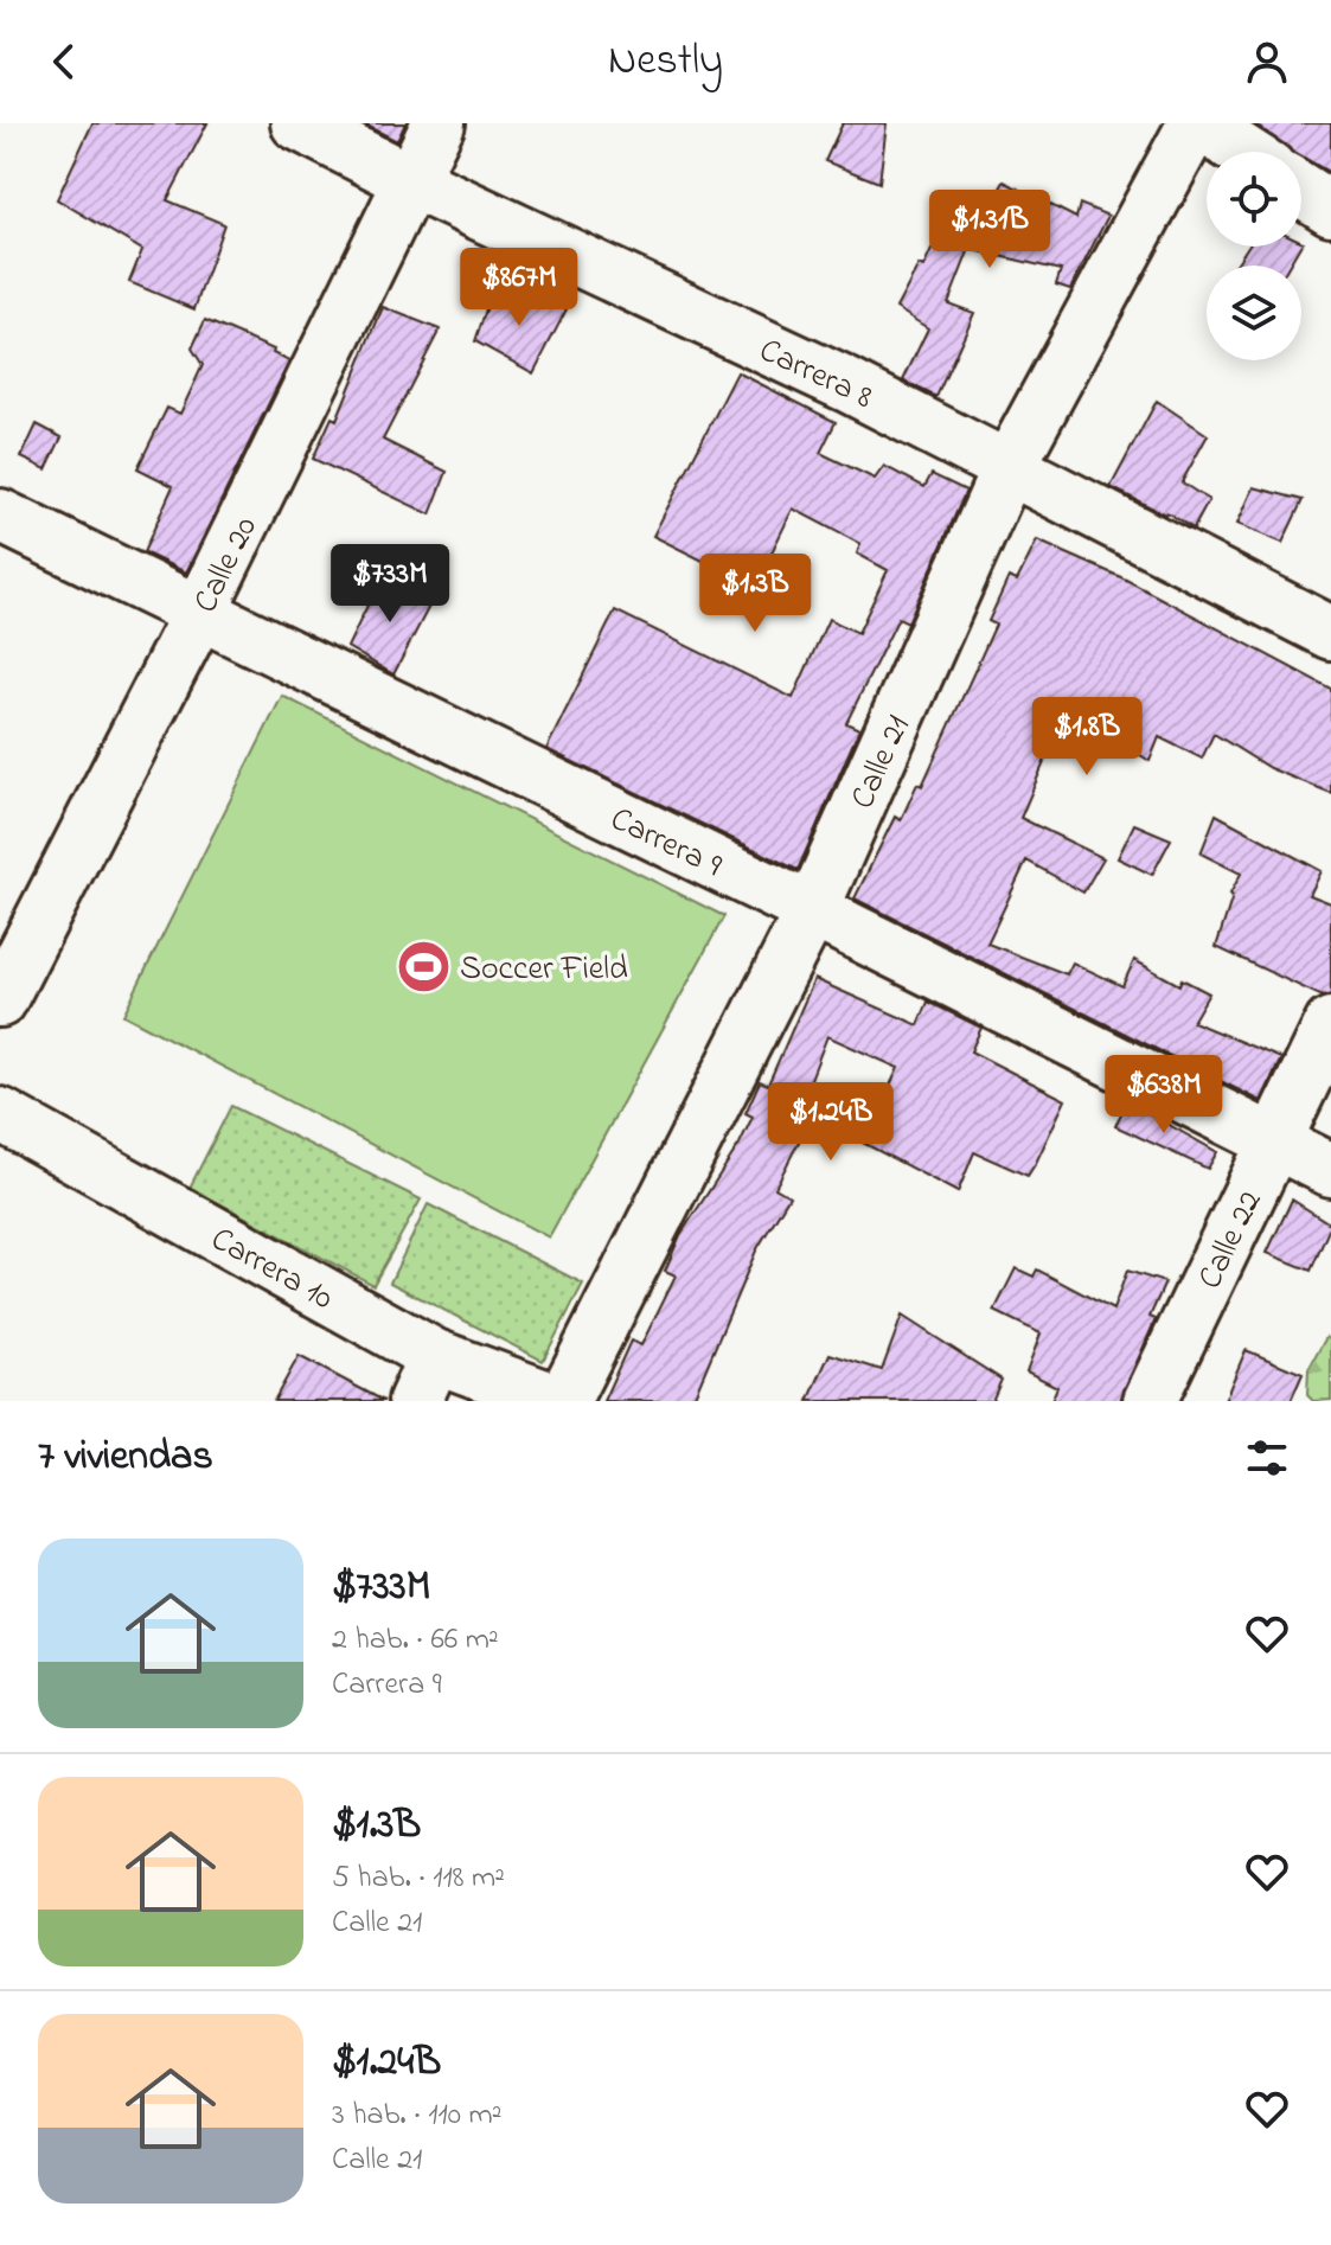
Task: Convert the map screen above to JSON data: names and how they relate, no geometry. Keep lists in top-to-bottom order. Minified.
{"streets":{"street":["Carrera 8","Calle 20","Calle 21","Carrera 9","Calle 22","Carrera 10"]},"crossings":[["Carrera 8","Calle 20"],["Carrera 8","Calle 21"],["Calle 20","Carrera 9"],["Calle 21","Carrera 9"],["Calle 21","Carrera 10"],["Carrera 9","Calle 22"]],"places":{"sports":["Soccer Field"]},"page":{"header":"Nestly","price":["$1.31B","$867M","$733M","$1.3B","$1.8B","$638M","$1.24B"],"heading":"7 viviendas","list":[{"name":"$733M","note":"2 hab. · 66 m² · Carrera 9"},{"name":"$1.3B","note":"5 hab. · 118 m² · Calle 21"},{"name":"$1.24B","note":"3 hab. · 110 m² · Calle 21"}]}}
